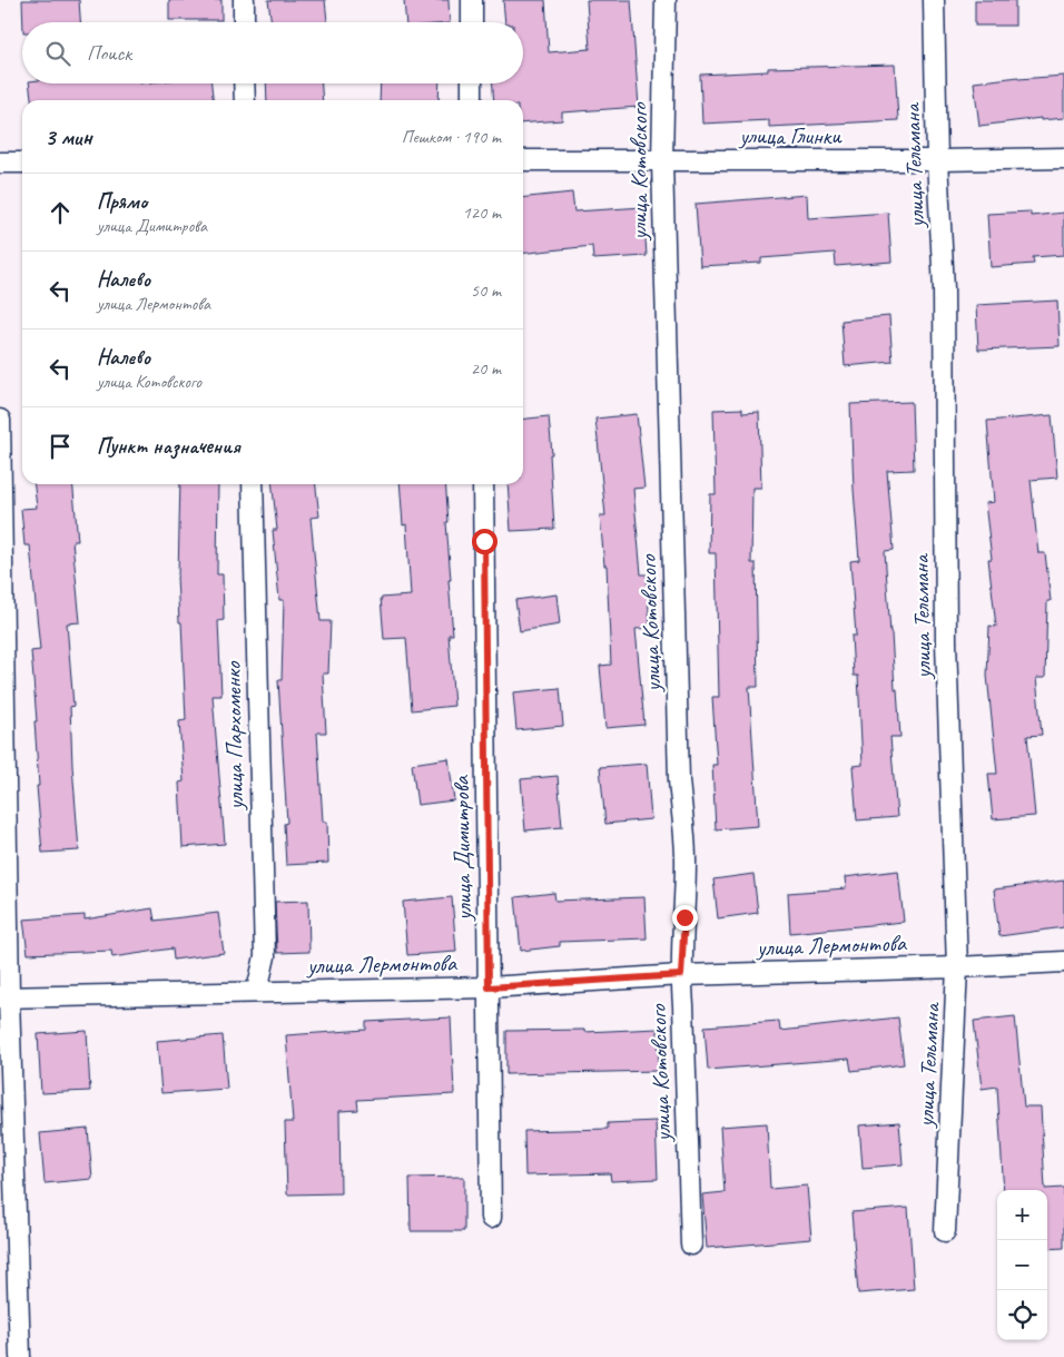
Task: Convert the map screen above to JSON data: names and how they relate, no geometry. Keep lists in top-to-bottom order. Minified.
{"streets":{"street":["улица Глинки","улица Тельмана","улица Котовского","улица Пархоменко","улица Димитрова","улица Лермонтова"]},"crossings":[["улица Глинки","улица Тельмана"],["улица Глинки","улица Котовского"],["улица Тельмана","улица Лермонтова"],["улица Котовского","улица Лермонтова"],["улица Пархоменко","улица Лермонтова"],["улица Димитрова","улица Лермонтова"]],"page":{"search":"Поиск","heading":["3 мин","Пешком · 190 m"],"list":[["Прямо","улица Димитрова","120 m"],["Налево","улица Лермонтова","50 m"],["Налево","улица Котовского","20 m"],"Пункт назначения"],"map_buttons":["+","−"]}}
